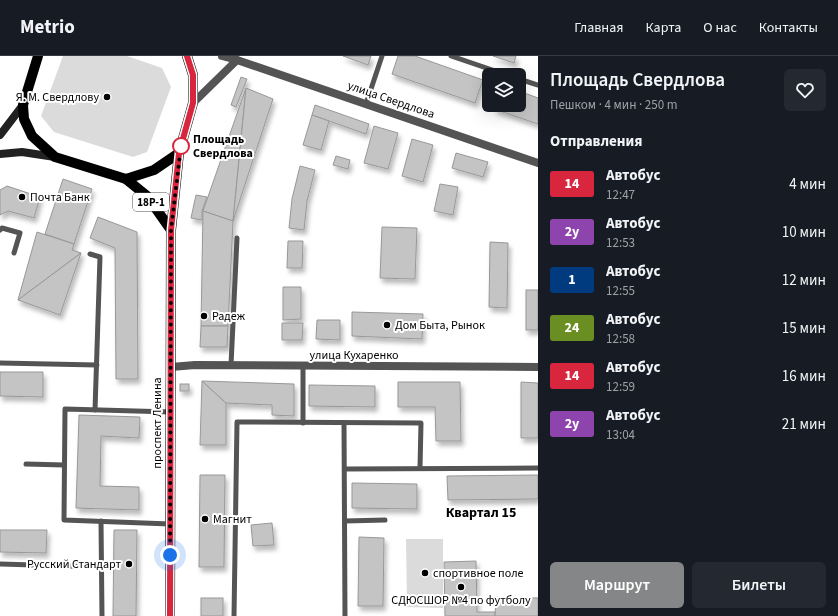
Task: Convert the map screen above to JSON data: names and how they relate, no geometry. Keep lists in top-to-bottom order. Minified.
{"streets":{"main road":["18Р-1","проспект Ленина"],"street":["улица Свердлова","улица Кухаренко"]},"crossings":[["18Р-1","проспект Ленина"],["улица Кухаренко","проспект Ленина"]],"districts":["Квартал 15"],"places":["Я. М. Свердлову","Площадь Свердлова","Почта Банк","Радеж","Дом Быта, Рынок","Магнит","Русский Стандарт","спортивное поле","СДЮСШОР №4 по футболу"],"lines":["bus line 14"],"page":{"header":"Metrio","nav":["Главная","Карта","О нас","Контакты"],"heading":[["Площадь Свердлова","Пешком · 4 мин · 250 m"],"Отправления"],"list":[{"mark":"14","name":"Автобус","note":"12:47","value":"4 мин"},{"mark":"2у","name":"Автобус","note":"12:53","value":"10 мин"},{"mark":"1","name":"Автобус","note":"12:55","value":"12 мин"},{"mark":"24","name":"Автобус","note":"12:58","value":"15 мин"},{"mark":"14","name":"Автобус","note":"12:59","value":"16 мин"},{"mark":"2у","name":"Автобус","note":"13:04","value":"21 мин"}],"buttons":["Маршрут","Билеты"]}}
